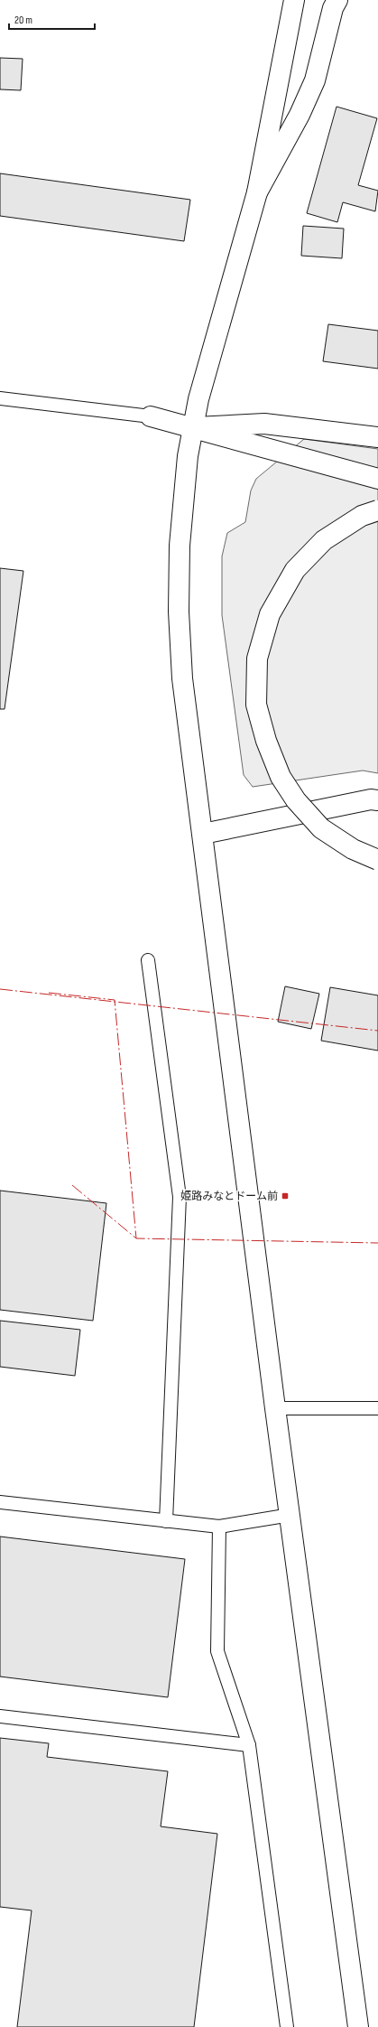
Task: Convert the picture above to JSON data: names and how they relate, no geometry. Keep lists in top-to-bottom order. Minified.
{"places":{"transit":["姫路みなとドーム前"]},"scale_bar":"20 m"}
